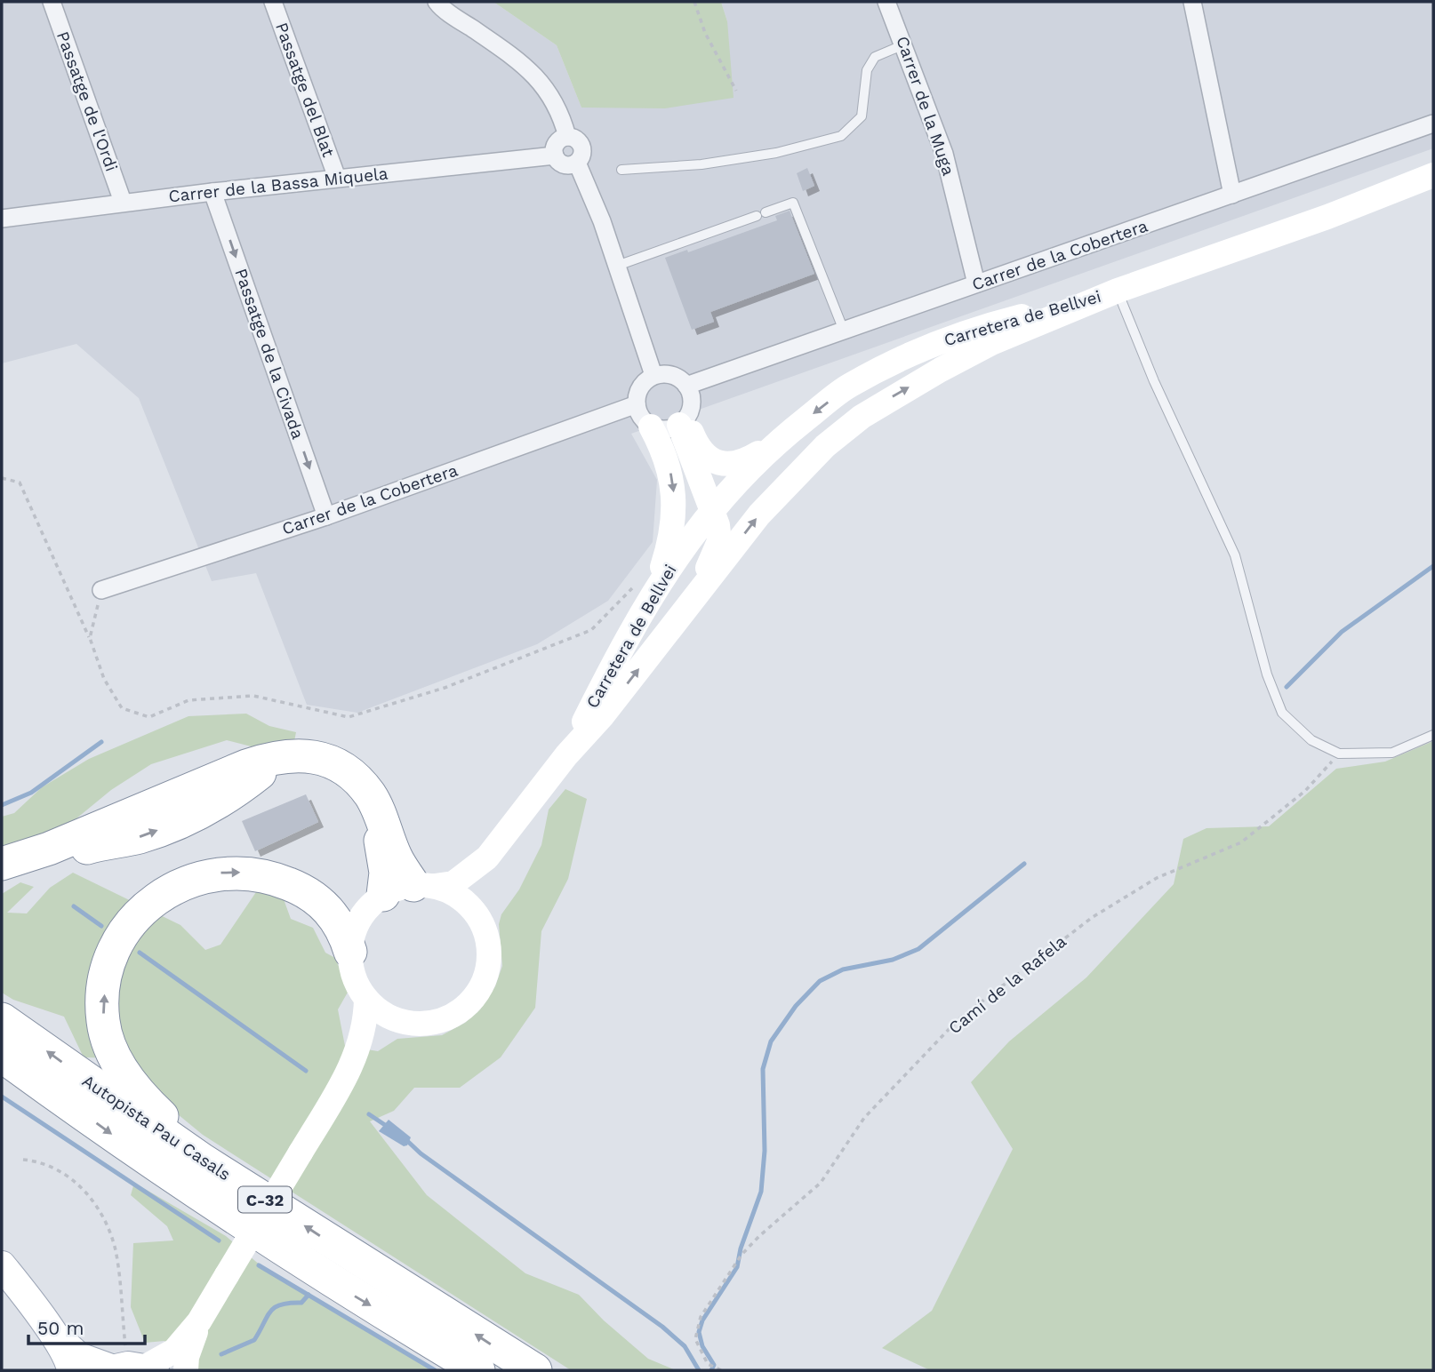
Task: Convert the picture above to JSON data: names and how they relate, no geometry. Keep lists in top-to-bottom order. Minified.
{"streets":{"highway":["Autopista Pau Casals","C-32"],"main road":["Carretera de Bellvei"],"street":["Passatge del Blat","Passatge de l'Ordi","Carrer de la Muga","Carrer de la Bassa Miquela","Carrer de la Cobertera","Passatge de la Civada"],"path":["Camí de la Rafela"]},"crossings":[["Passatge del Blat","Carrer de la Bassa Miquela"],["Passatge de l'Ordi","Carrer de la Bassa Miquela"],["Carrer de la Muga","Carrer de la Cobertera"],["Carrer de la Bassa Miquela","Passatge de la Civada"],["Carrer de la Cobertera","Passatge de la Civada"]],"one_way":["Passatge de la Civada"],"scale_bar":"50 m"}
